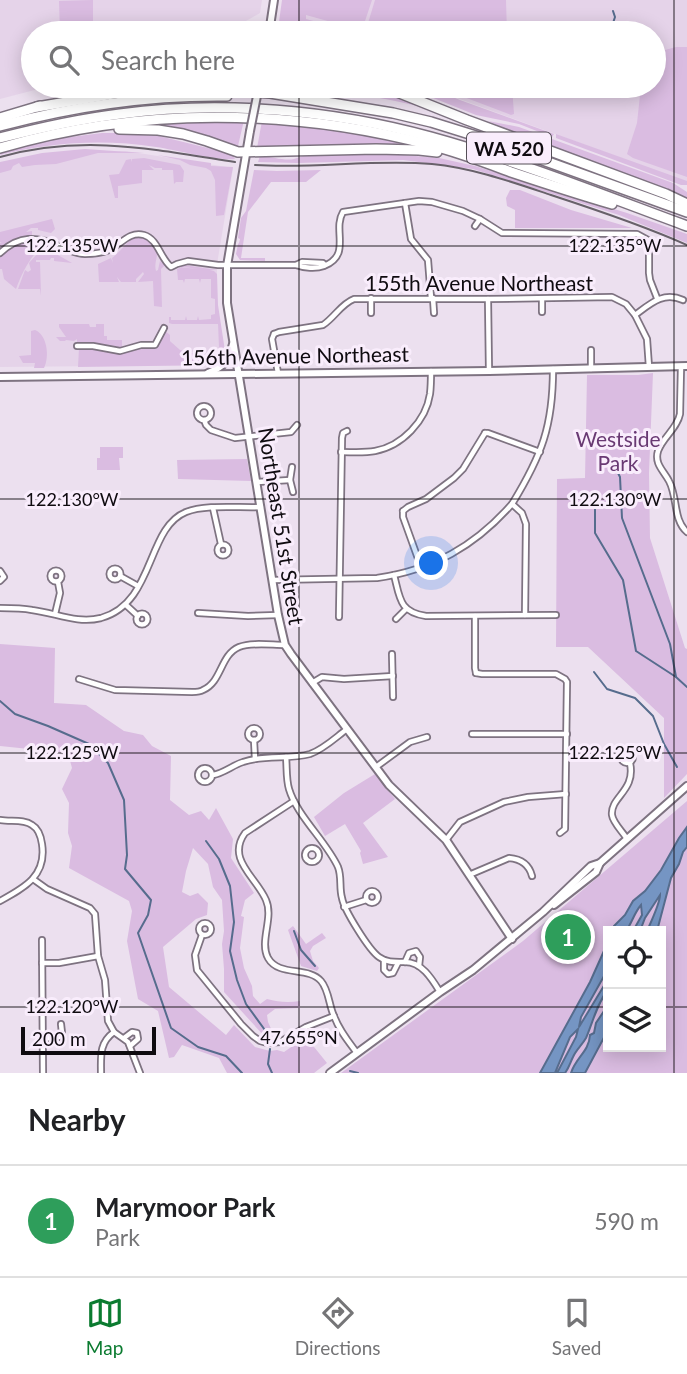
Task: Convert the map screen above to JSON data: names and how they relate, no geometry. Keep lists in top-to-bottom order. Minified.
{"streets":{"highway":["WA 520"],"main road":["156th Avenue Northeast","Northeast 51st Street"],"street":["155th Avenue Northeast"]},"crossings":[["156th Avenue Northeast","Northeast 51st Street"]],"parks":["Westside Park"],"scale_bar":"200 m","page":{"search":"Search here","pins":"1","scale":"200 m","heading":"Nearby","list":[{"mark":"1","name":"Marymoor Park","note":"Park","value":"590 m"}],"nav":["Map","Directions","Saved"]},"coordinates":["122.135°W","122.130°W","122.125°W","122.120°W","47.655°N"]}
